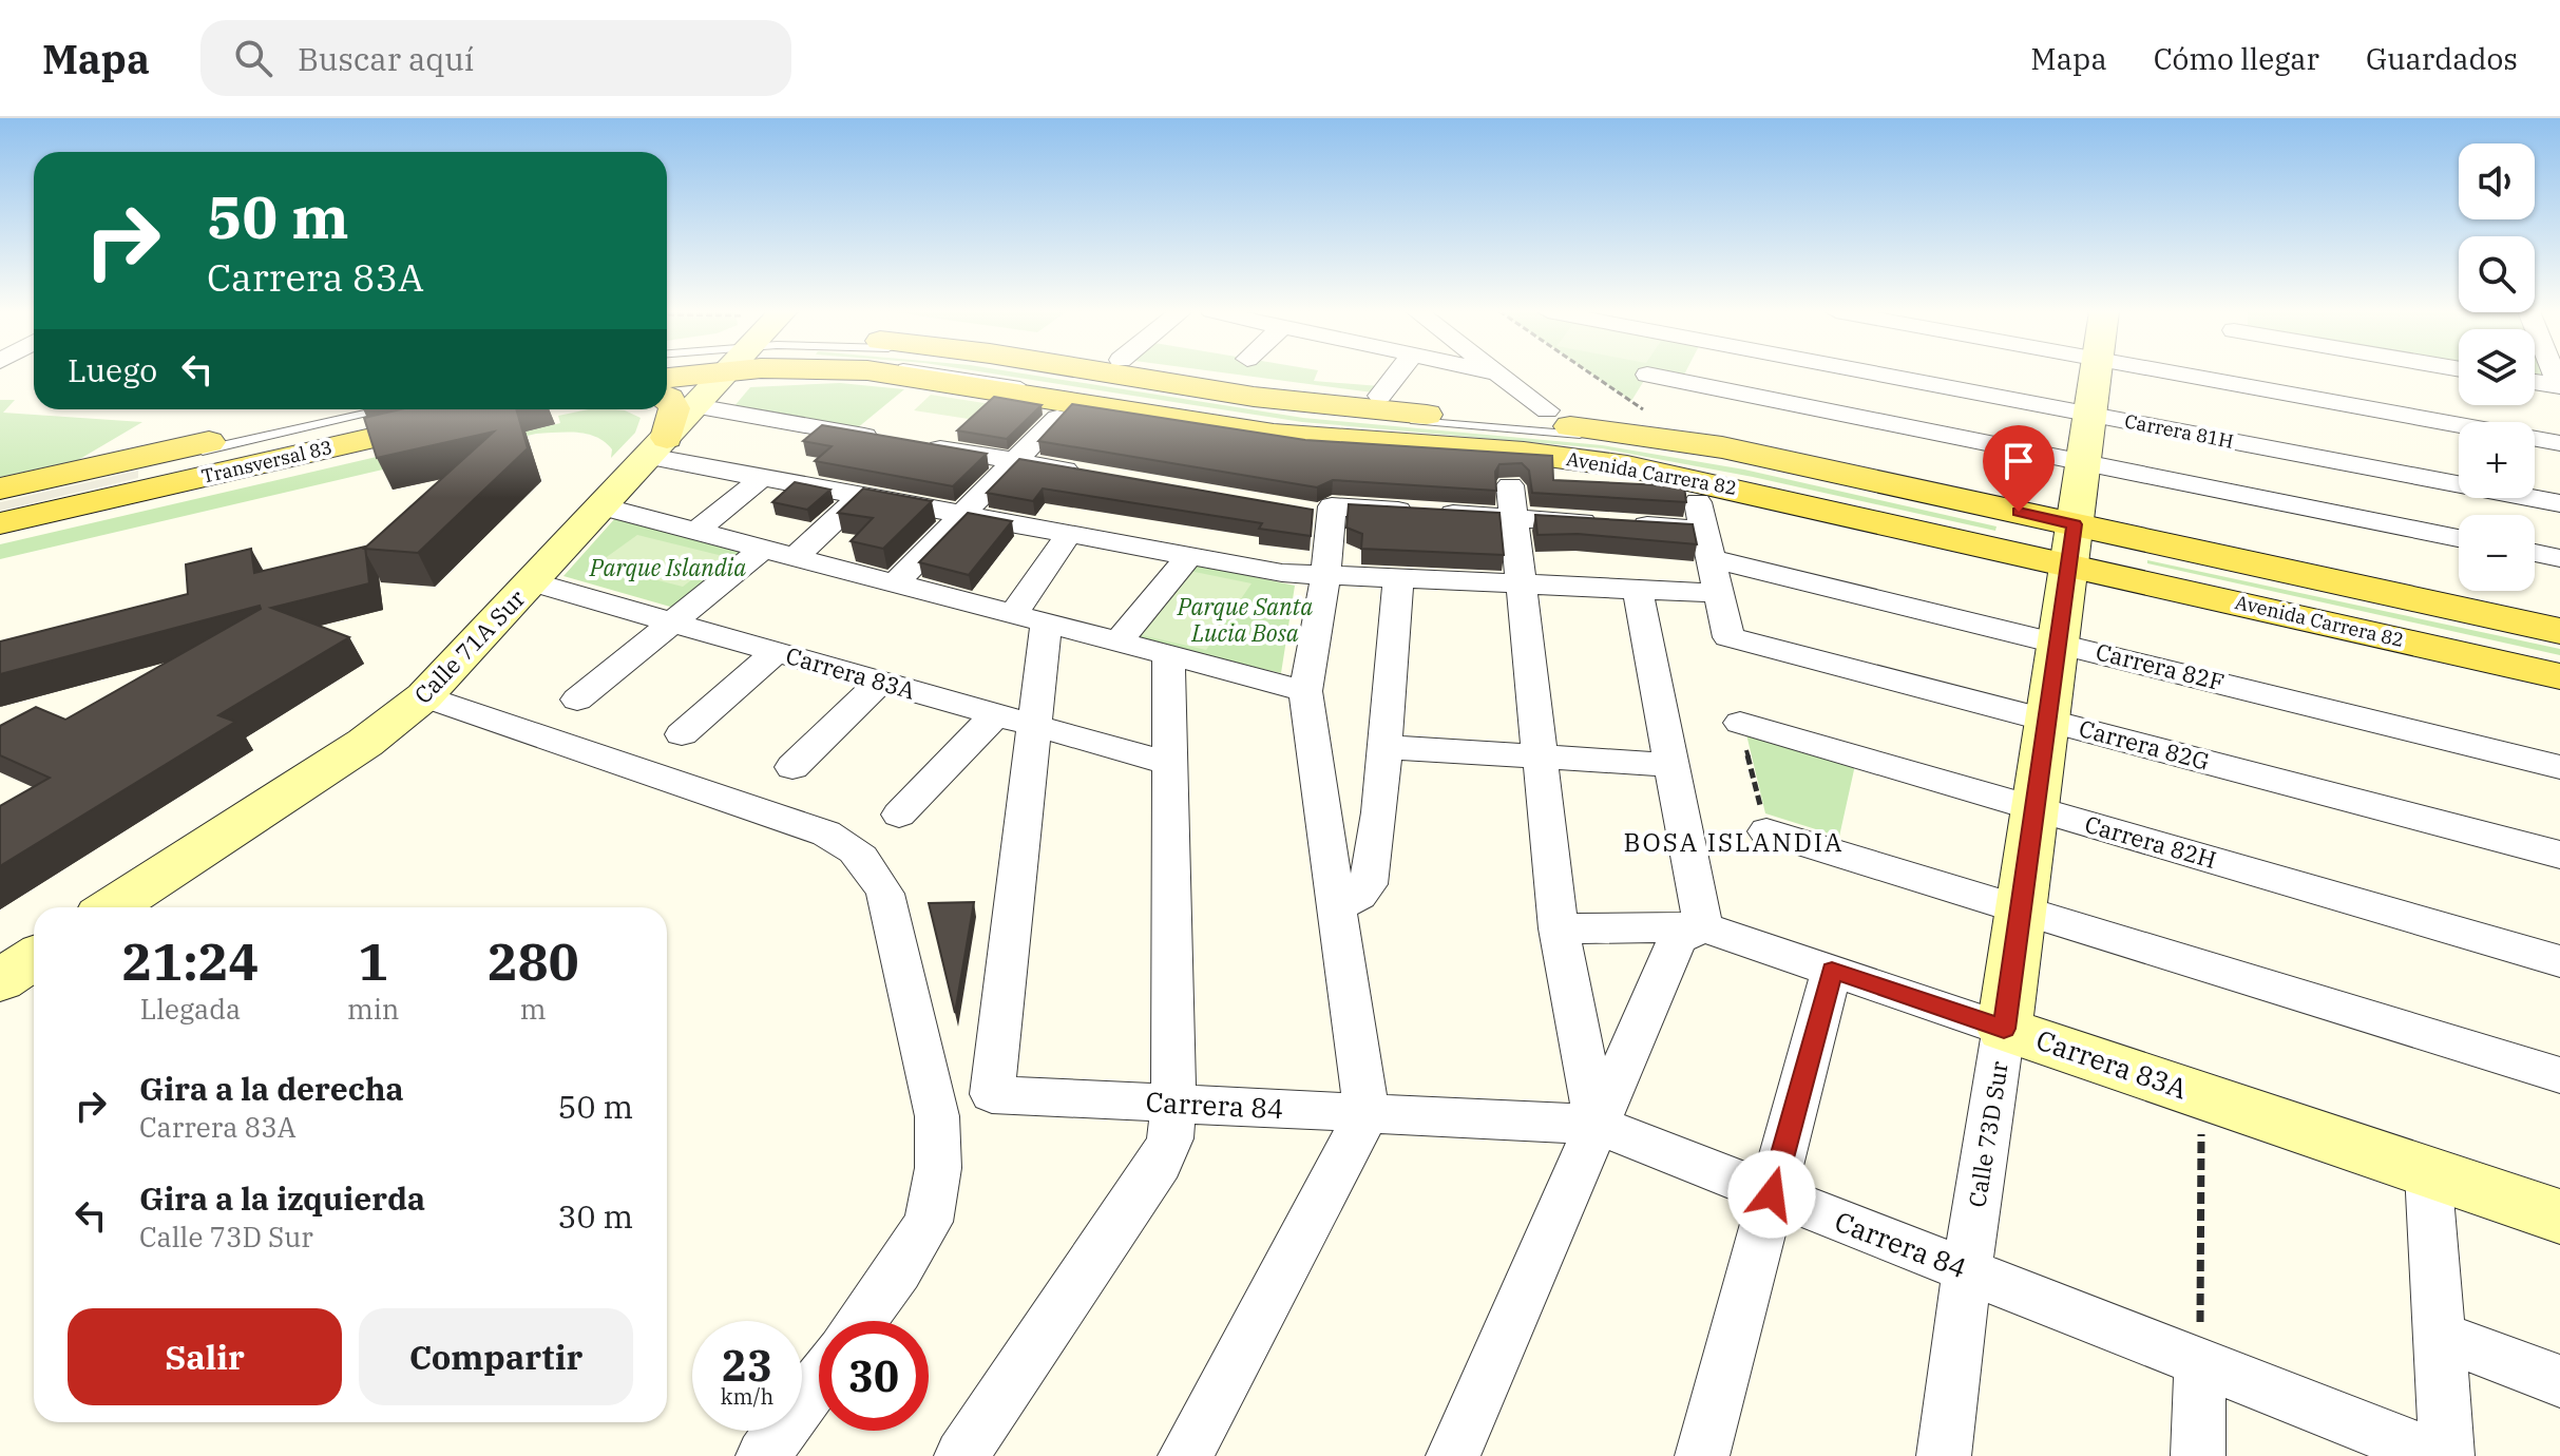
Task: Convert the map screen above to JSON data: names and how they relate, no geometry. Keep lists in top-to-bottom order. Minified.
{"streets":{"main road":["Transversal 83","Avenida Carrera 82"],"street":["Carrera 81H","Calle 71A Sur","Carrera 82F","Carrera 83A","Carrera 82G","Carrera 82H","Carrera 84","Calle 73D Sur"]},"crossings":[["Carrera 81H","Calle 73D Sur"],["Avenida Carrera 82","Calle 73D Sur"],["Calle 71A Sur","Carrera 83A"],["Carrera 82F","Calle 73D Sur"],["Carrera 83A","Carrera 84"],["Carrera 83A","Calle 73D Sur"],["Carrera 82G","Calle 73D Sur"],["Carrera 82H","Calle 73D Sur"],["Carrera 84","Calle 73D Sur"]],"districts":["BOSA ISLANDIA"],"parks":["Parque Islandia","Parque Santa Lucia Bosa"],"page":{"header":"Mapa","search":"Buscar aquí","nav":["Mapa","Cómo llegar","Guardados"],"map_buttons":["+","−"],"turn":["50 m","Carrera 83A"],"then":"Luego","eta":["21:24","Llegada","1","min","280","m"],"list":[{"name":"Gira a la derecha","note":"Carrera 83A","value":"50 m"},{"name":"Gira a la izquierda","note":"Calle 73D Sur","value":"30 m"}],"buttons":["Salir","Compartir"],"speed":"23 km/h","limit":"30"}}
